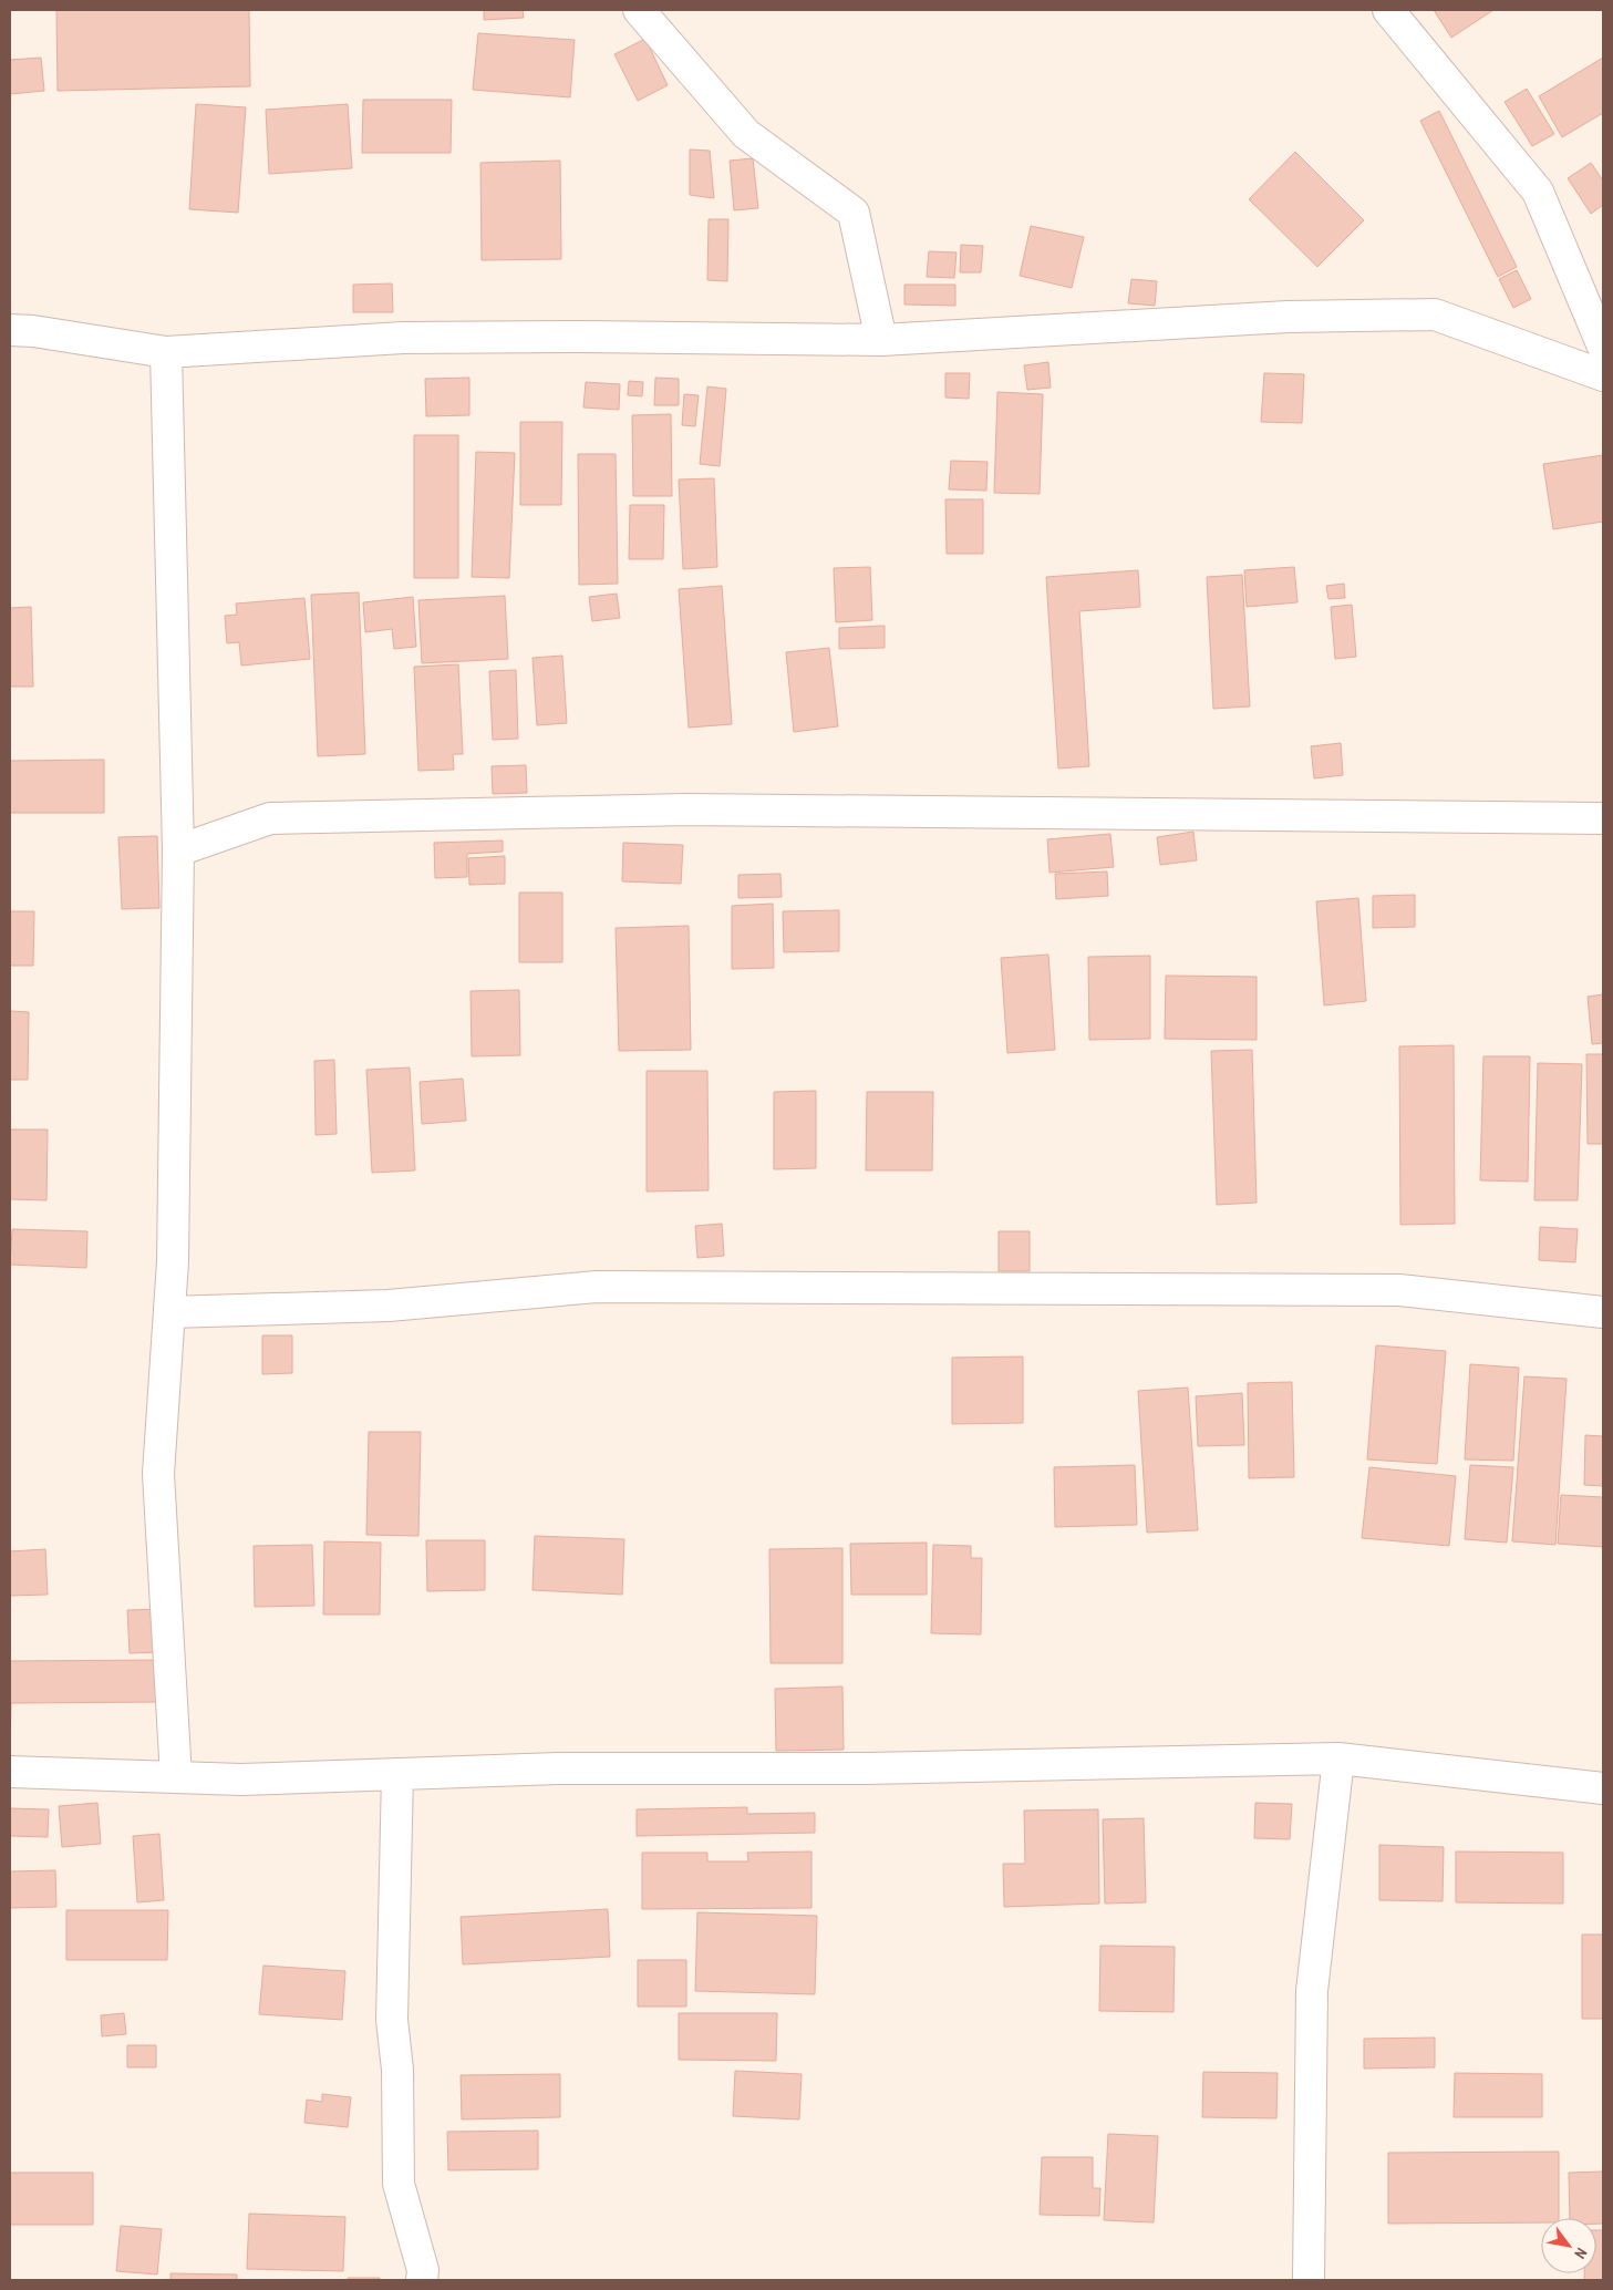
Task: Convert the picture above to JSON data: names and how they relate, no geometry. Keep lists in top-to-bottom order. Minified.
{"north":"bottom right"}
